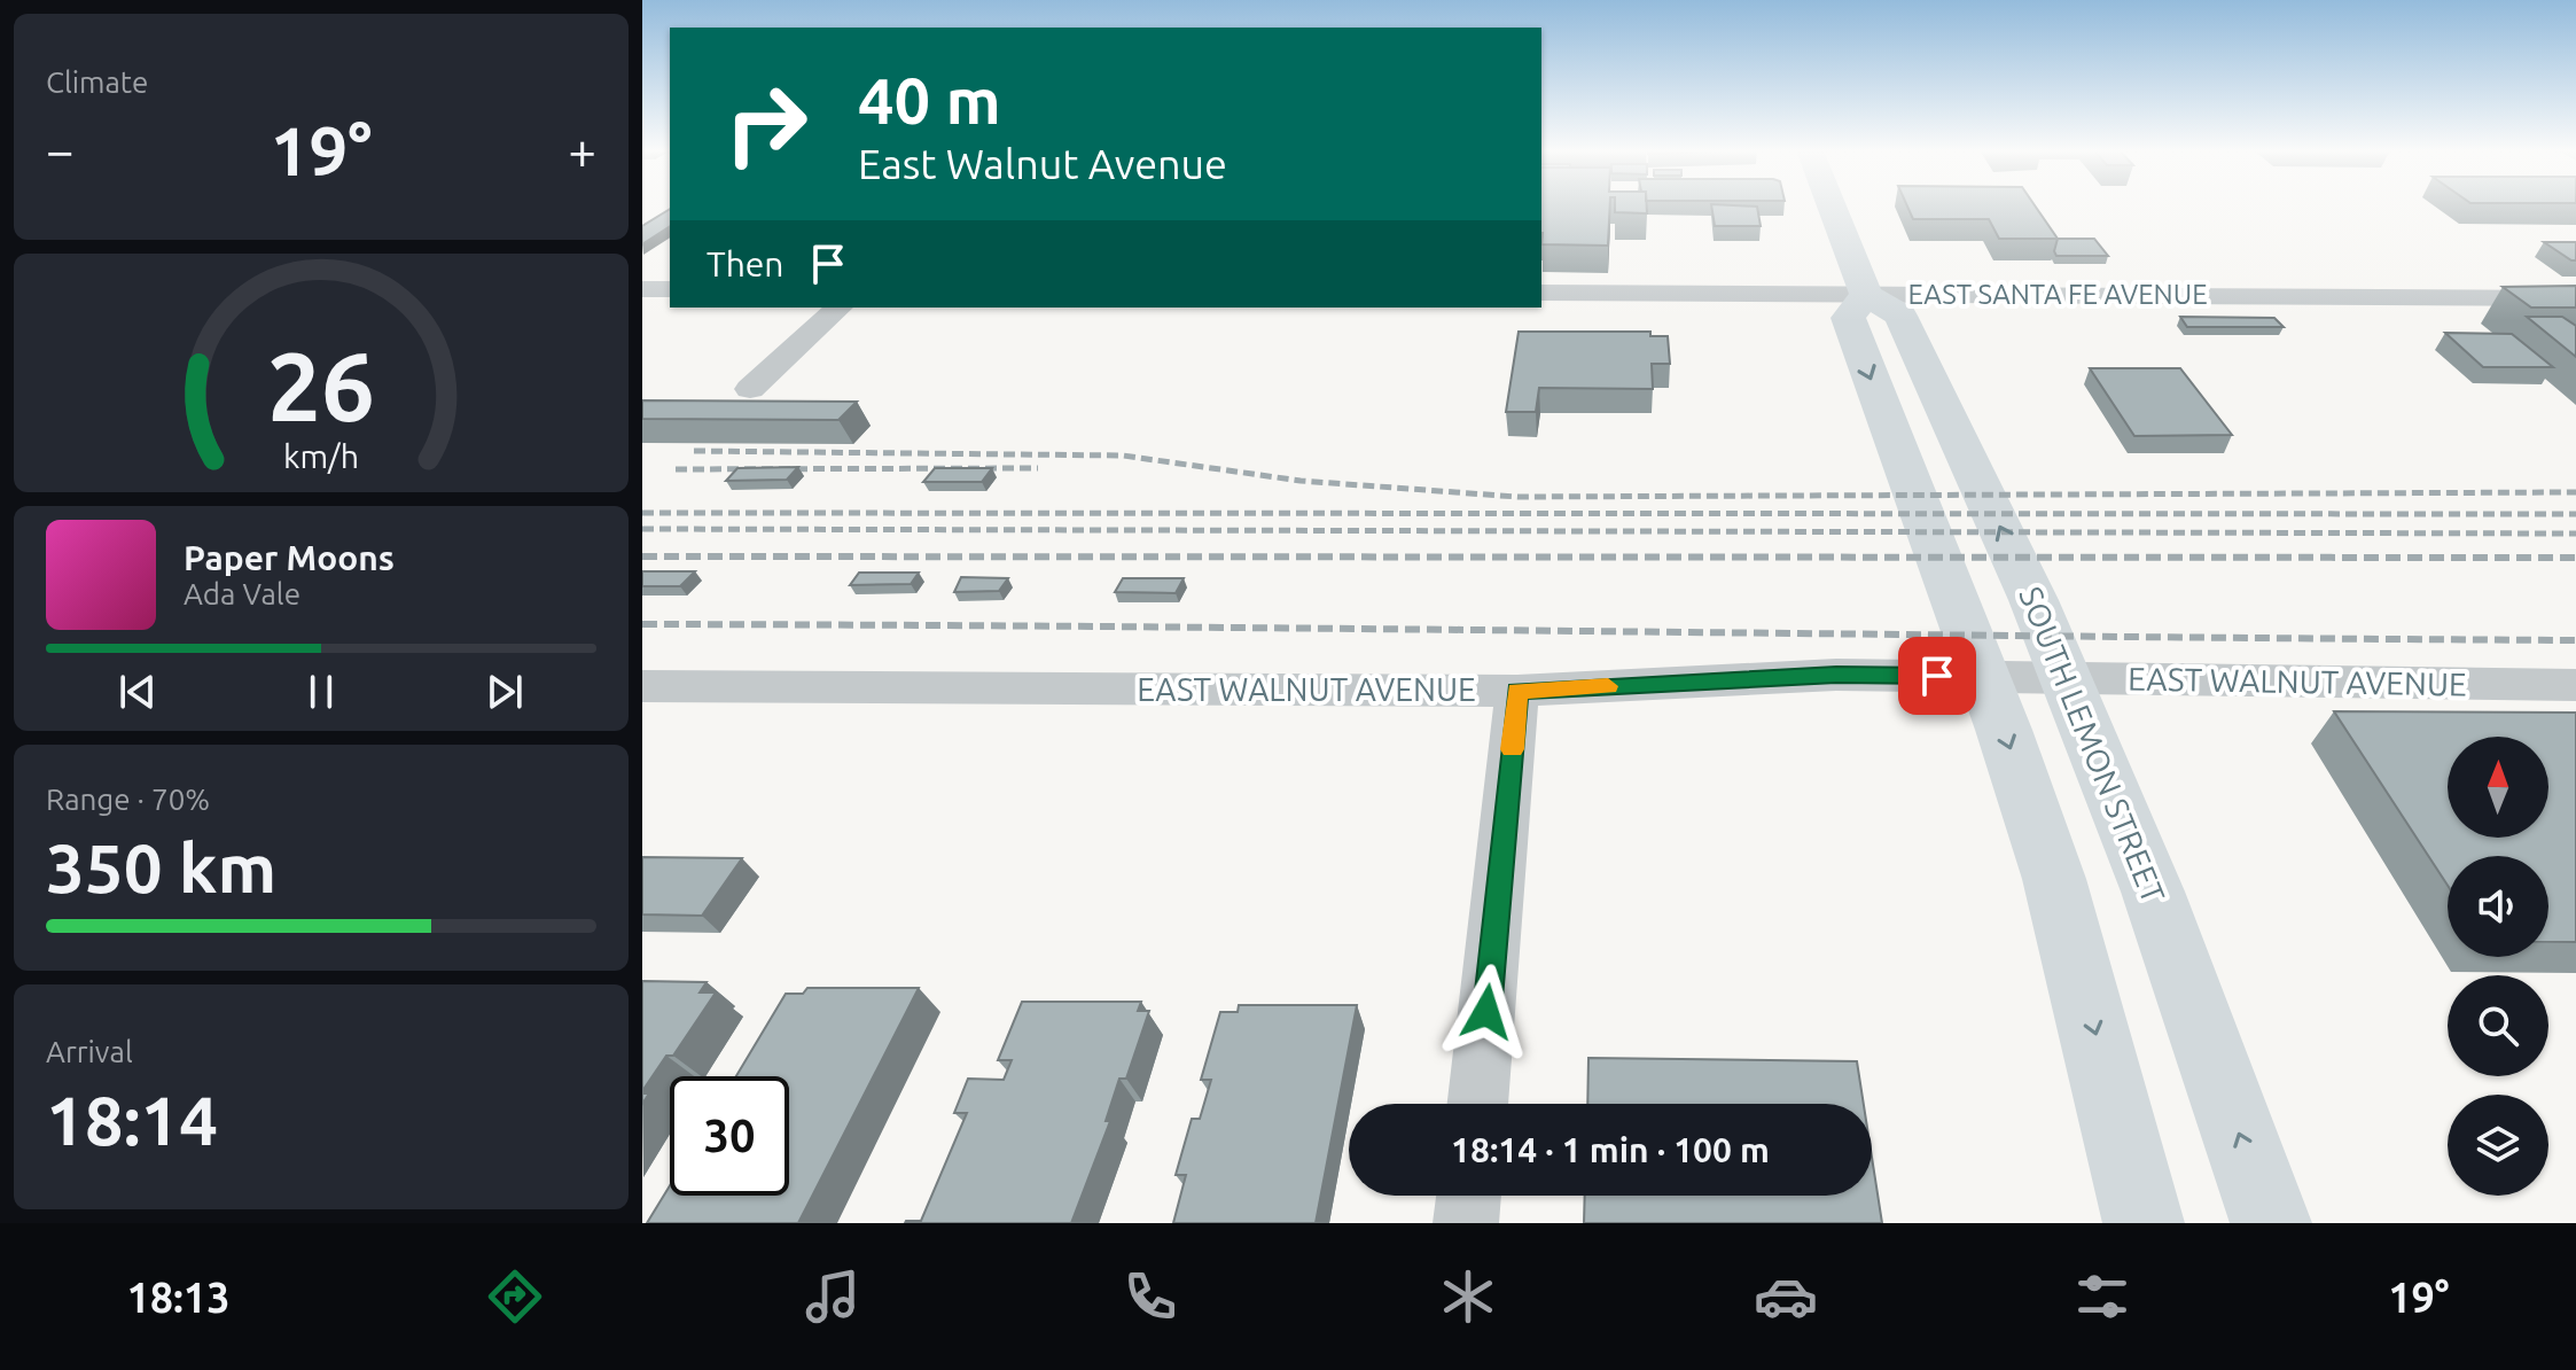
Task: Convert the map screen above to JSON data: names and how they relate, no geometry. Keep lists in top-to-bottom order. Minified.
{"streets":{"street":["EAST SANTA FE AVENUE","EAST WALNUT AVENUE","SOUTH LEMON STREET"]},"crossings":[["EAST SANTA FE AVENUE","SOUTH LEMON STREET"]],"north":"top","page":{"tile":["Climate",["Range · 70%","350 km"],["Arrival","18:14"]],"turn":["40 m","East Walnut Avenue"],"heat":["−","19°","+"],"then":"Then","song":["Paper Moons","Ada Vale"],"limit":"30","trip":"18:14 · 1 min · 100 m","tabs":["18:13","19°"],"gauge":["26","km/h"]}}
